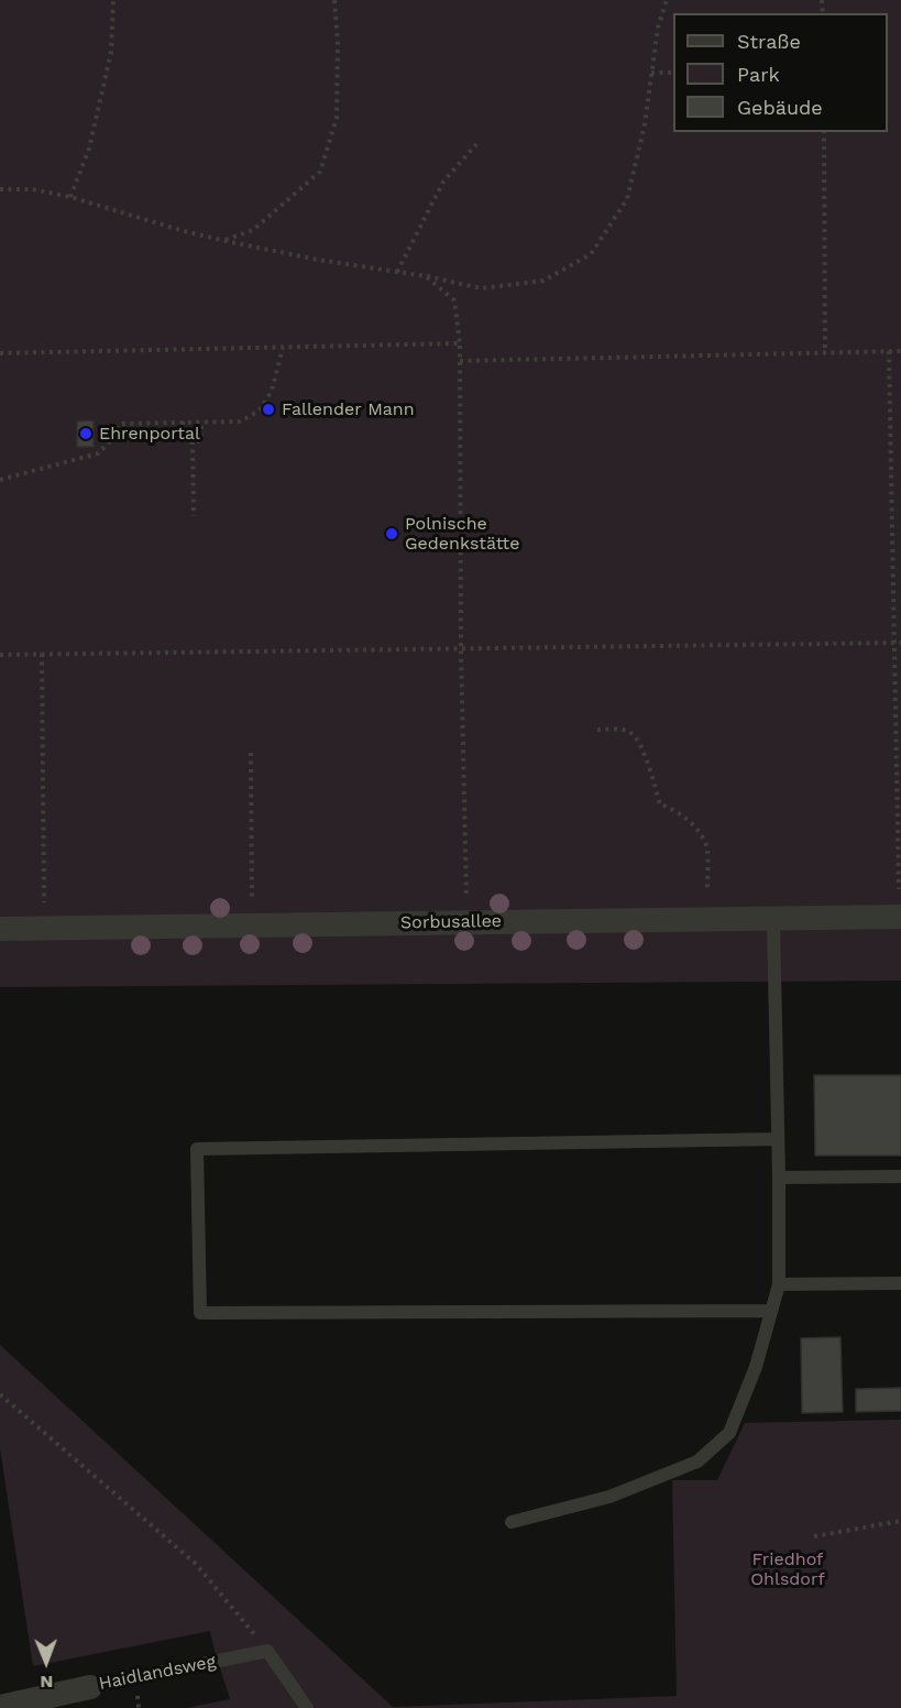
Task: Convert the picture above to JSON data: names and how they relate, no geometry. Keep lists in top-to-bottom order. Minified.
{"streets":{"street":["Sorbusallee","Haidlandsweg"]},"parks":["Friedhof Ohlsdorf"],"places":["Fallender Mann","Ehrenportal","Polnische Gedenkstätte"],"legend":["Straße","Park","Gebäude"],"north":"bottom"}
